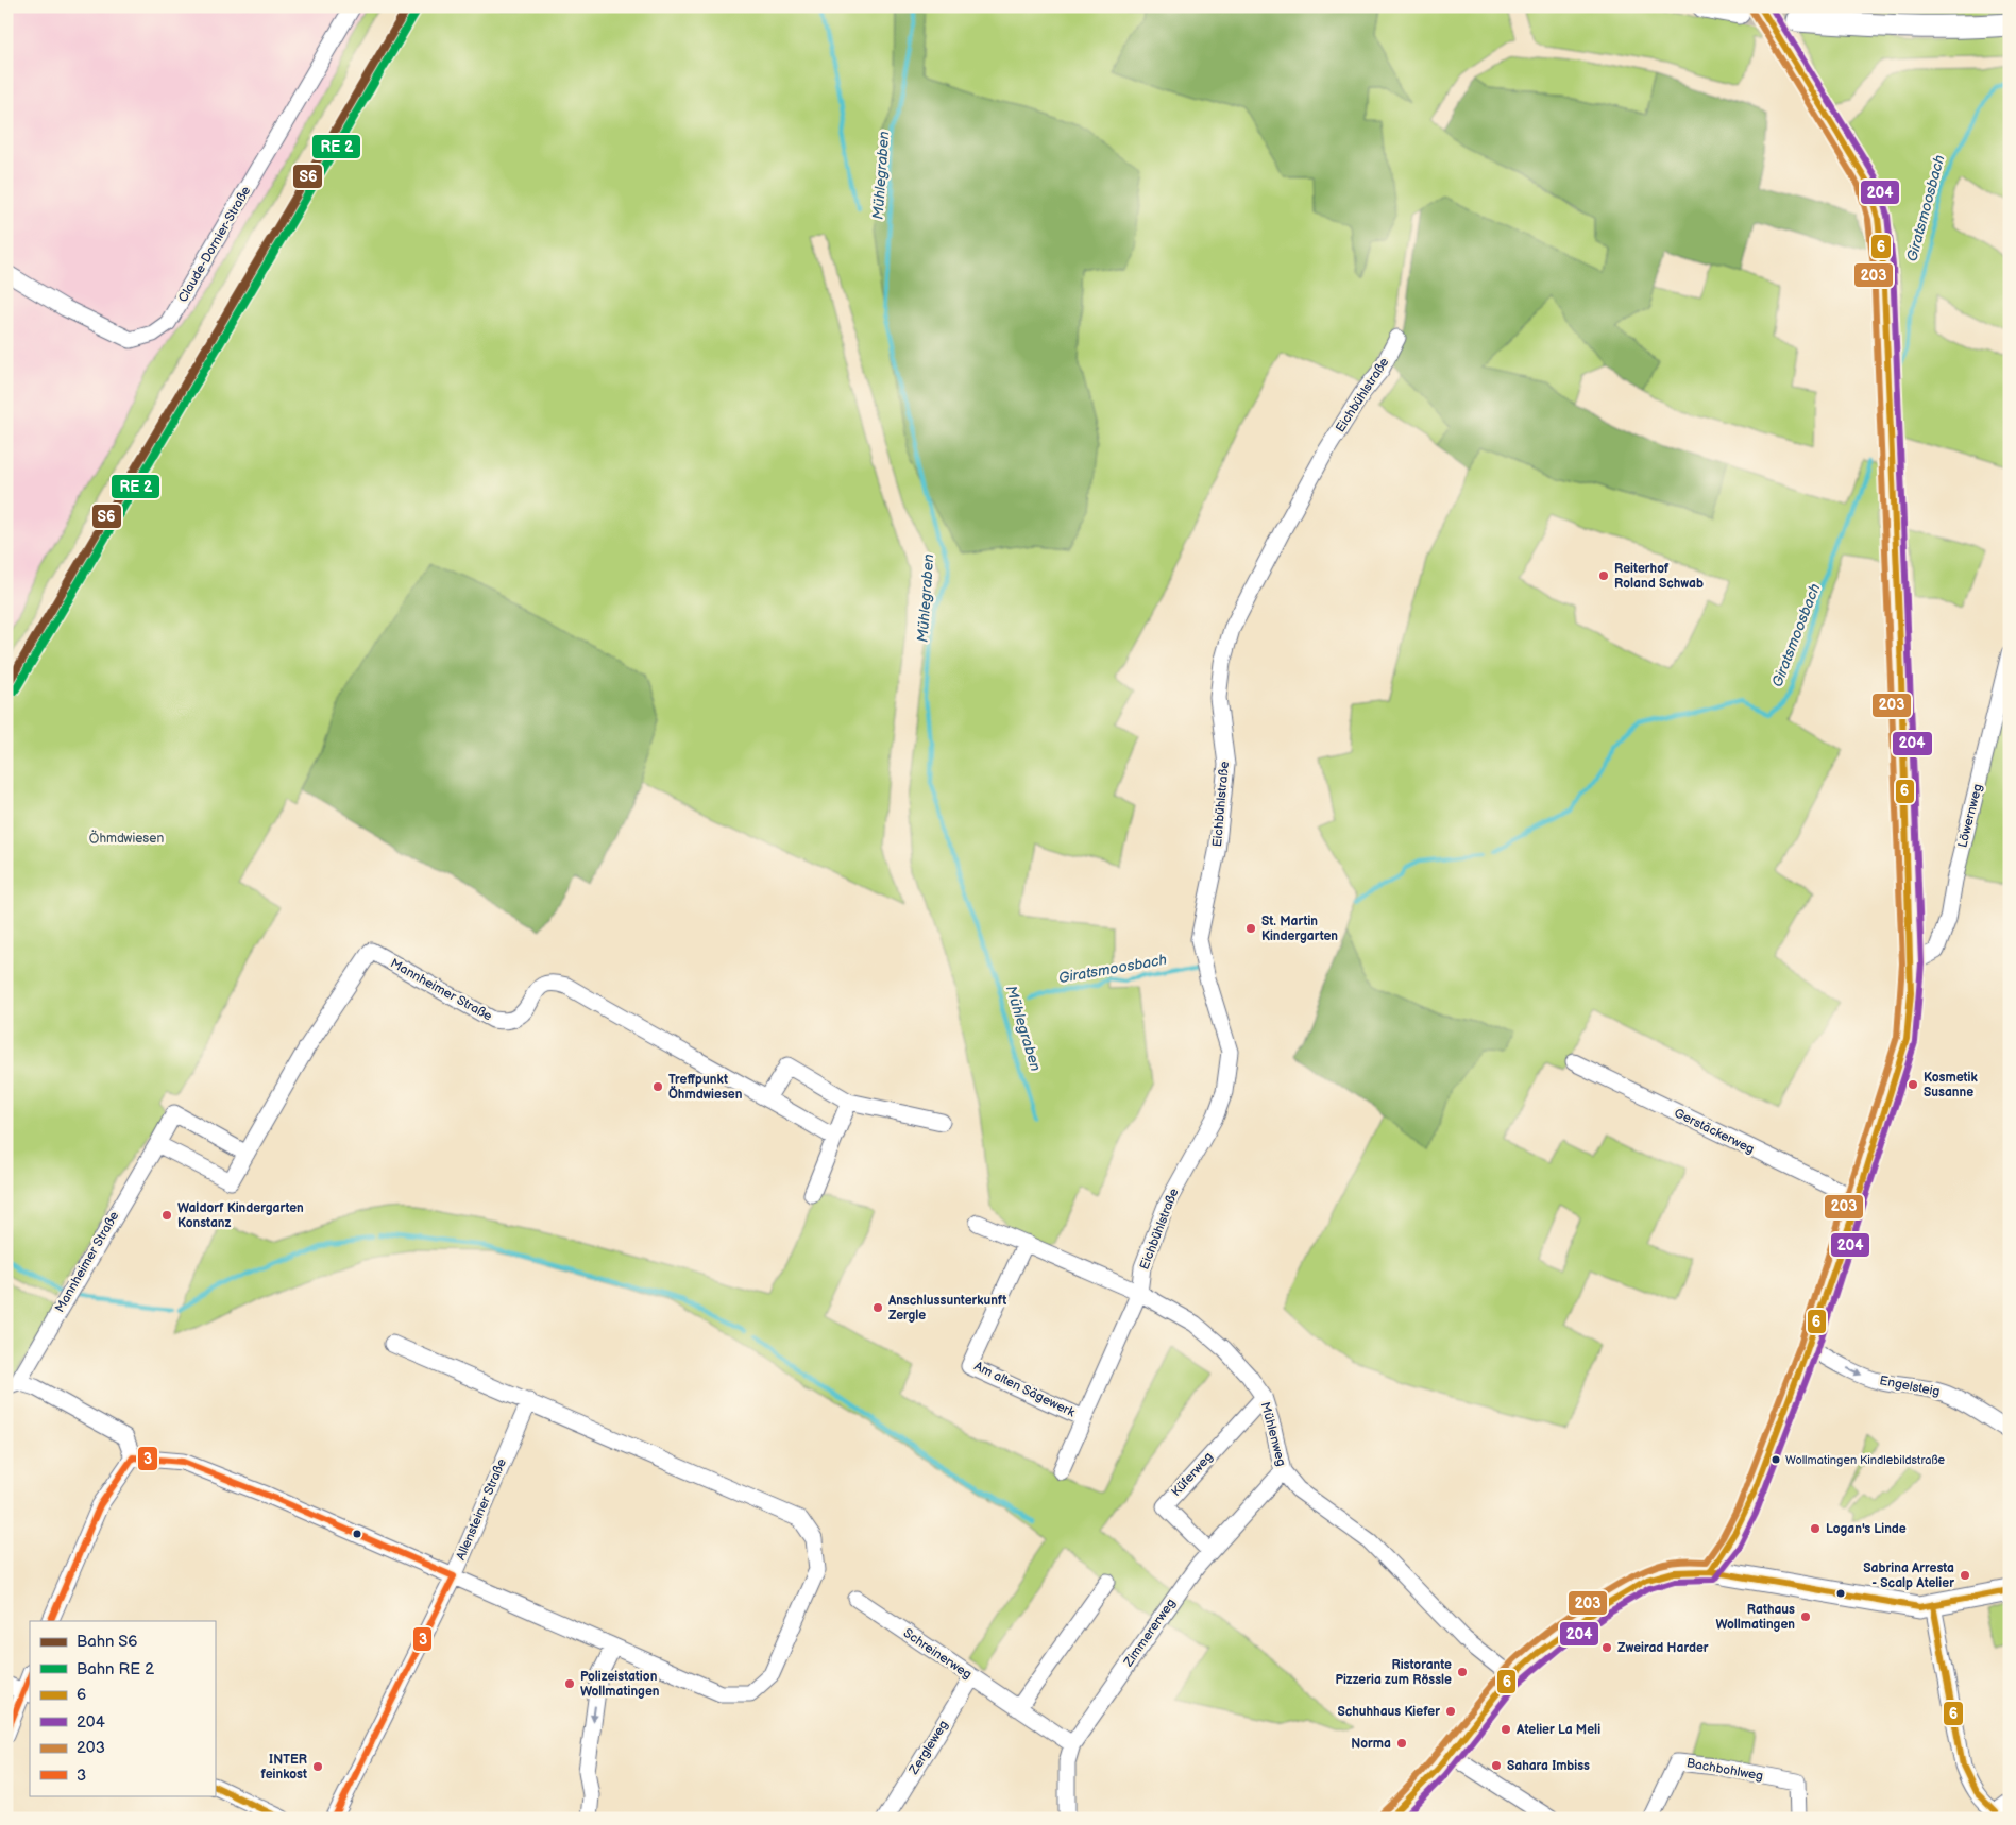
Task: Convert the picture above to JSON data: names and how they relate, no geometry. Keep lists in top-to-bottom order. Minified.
{"streets":{"street":["Claude-Dornier-Straße","Eichbühlstraße","Löwernweg","Mannheimer Straße","Gerstäckerweg","Engelsteig","Am alten Sägewerk","Mühlenweg","Küferweg","Allensteiner Straße","Zimmererweg","Schreinerweg","Zergleweg","Bachbohlweg"]},"crossings":[["Eichbühlstraße","Am alten Sägewerk"],["Eichbühlstraße","Mühlenweg"],["Am alten Sägewerk","Mühlenweg"],["Mühlenweg","Küferweg"],["Mühlenweg","Zimmererweg"],["Küferweg","Zimmererweg"],["Zimmererweg","Schreinerweg"],["Schreinerweg","Zergleweg"]],"one_way":["Engelsteig"],"water":["Mühlegraben","Giratsmoosbach"],"parks":["Öhmdwiesen"],"places":["Reiterhof Roland Schwab","St. Martin Kindergarten","Kosmetik Susanne","Treffpunkt Öhmdwiesen","Waldorf Kindergarten Konstanz","Anschlussunterkunft Zergle","Wollmatingen Kindlebildstraße","Logan's Linde","Sabrina Arresta - Scalp Atelier","Rathaus Wollmatingen","Zweirad Harder","Ristorante Pizzeria zum Rössle","Polizeistation Wollmatingen","Schuhhaus Kiefer","Atelier La Meli","Norma","Sahara Imbiss","INTER feinkost"],"lines":["rail line S6","transit line 6","transit line 204","transit line 203","transit line 3"],"legend":["Bahn S6","Bahn RE 2","6","204","203","3"]}
